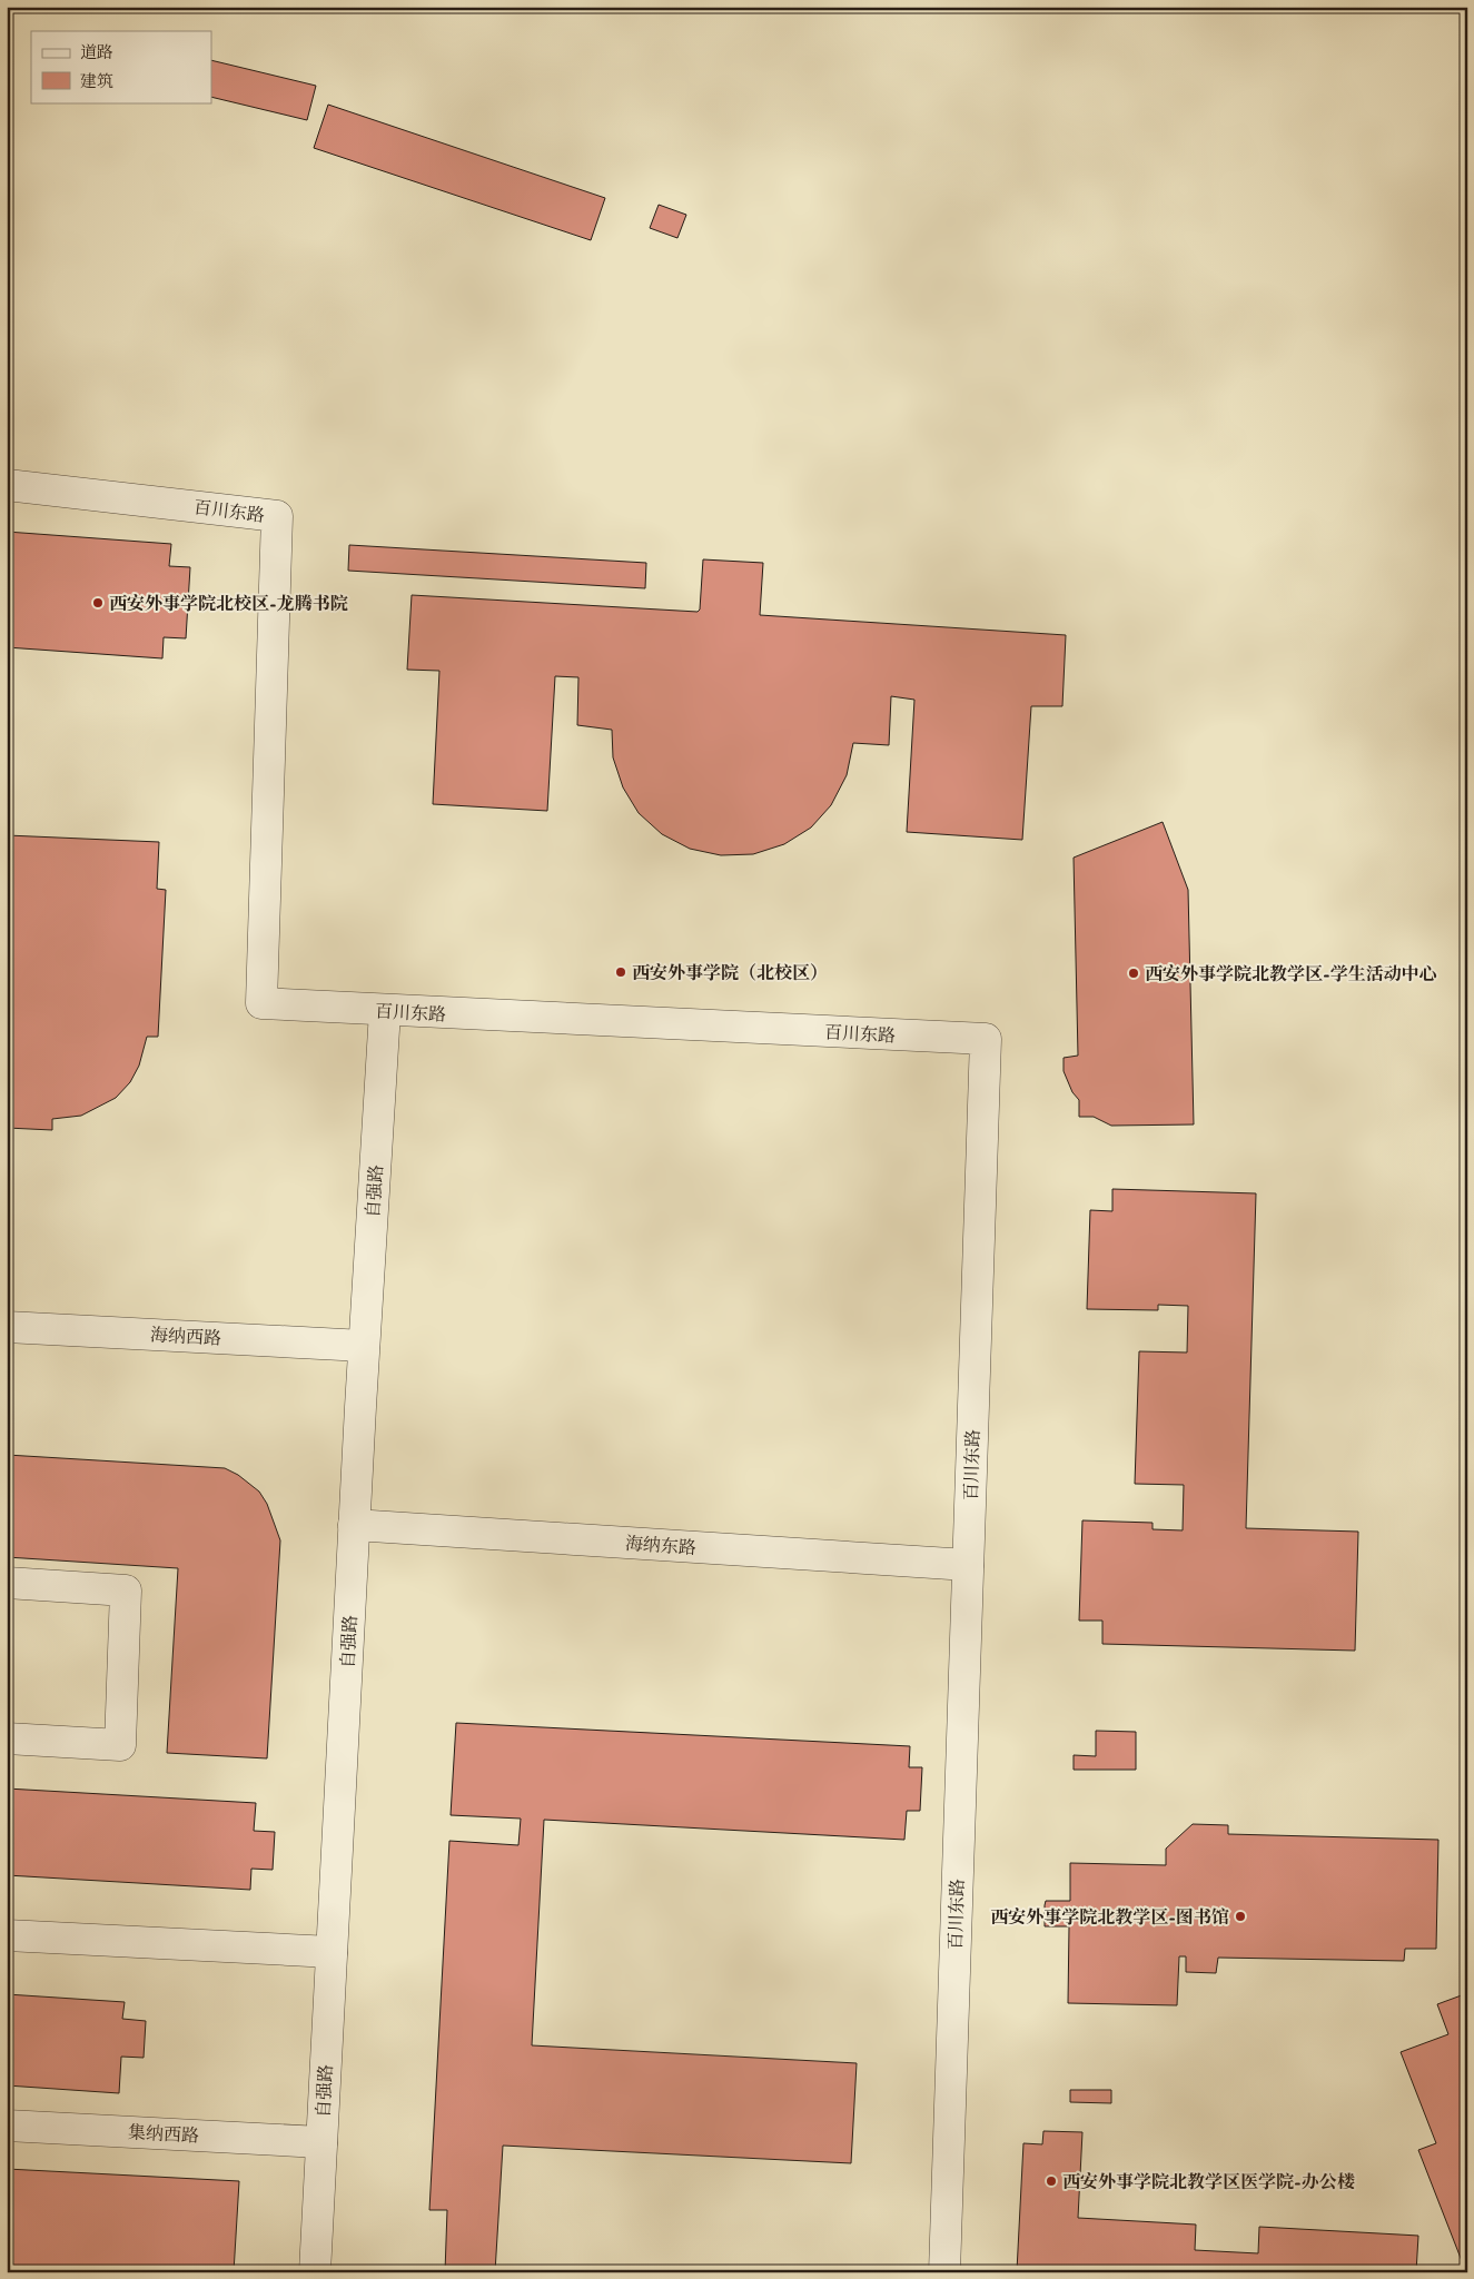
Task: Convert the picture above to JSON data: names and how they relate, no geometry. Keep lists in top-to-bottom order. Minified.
{"streets":{"street":["百川东路","自强路","海纳西路","海纳东路","集纳西路"]},"crossings":[["百川东路","自强路"],["百川东路","海纳东路"],["自强路","海纳西路"],["自强路","海纳东路"],["自强路","集纳西路"]],"places":["西安外事学院北校区-龙腾书院","西安外事学院（北校区）","西安外事学院北教学区-学生活动中心","西安外事学院北教学区-图书馆","西安外事学院北教学区医学院-办公楼"],"legend":["道路","建筑"]}
